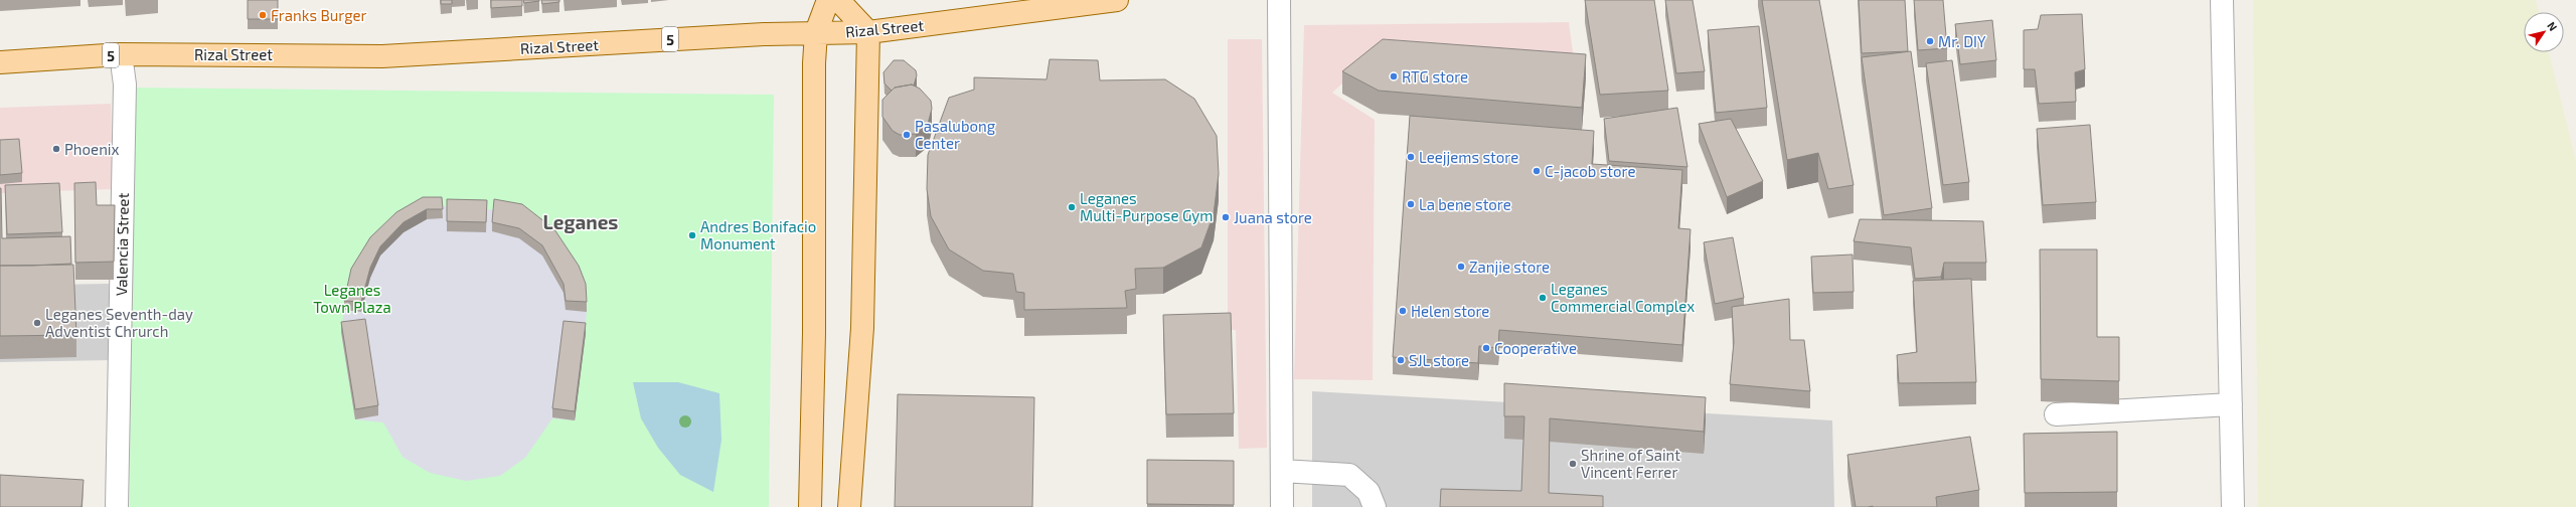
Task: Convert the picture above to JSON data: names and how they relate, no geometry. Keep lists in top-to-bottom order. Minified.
{"streets":{"main road":["Rizal Street","5"],"street":["Valencia Street"]},"crossings":[["Rizal Street","Valencia Street"]],"districts":["Leganes"],"parks":["Leganes Town Plaza"],"places":["Franks Burger","Mr. DIY","RTG store","Pasalubong Center","Phoenix","Leejjems store","C-jacob store","La bene store","Leganes Multi-Purpose Gym","Juana store","Andres Bonifacio Monument","Zanjie store","Leganes Commercial Complex","Helen store","Leganes Seventh-day Adventist Chrurch","Cooperative","SJL store","Shrine of Saint Vincent Ferrer"],"north":"top right"}
